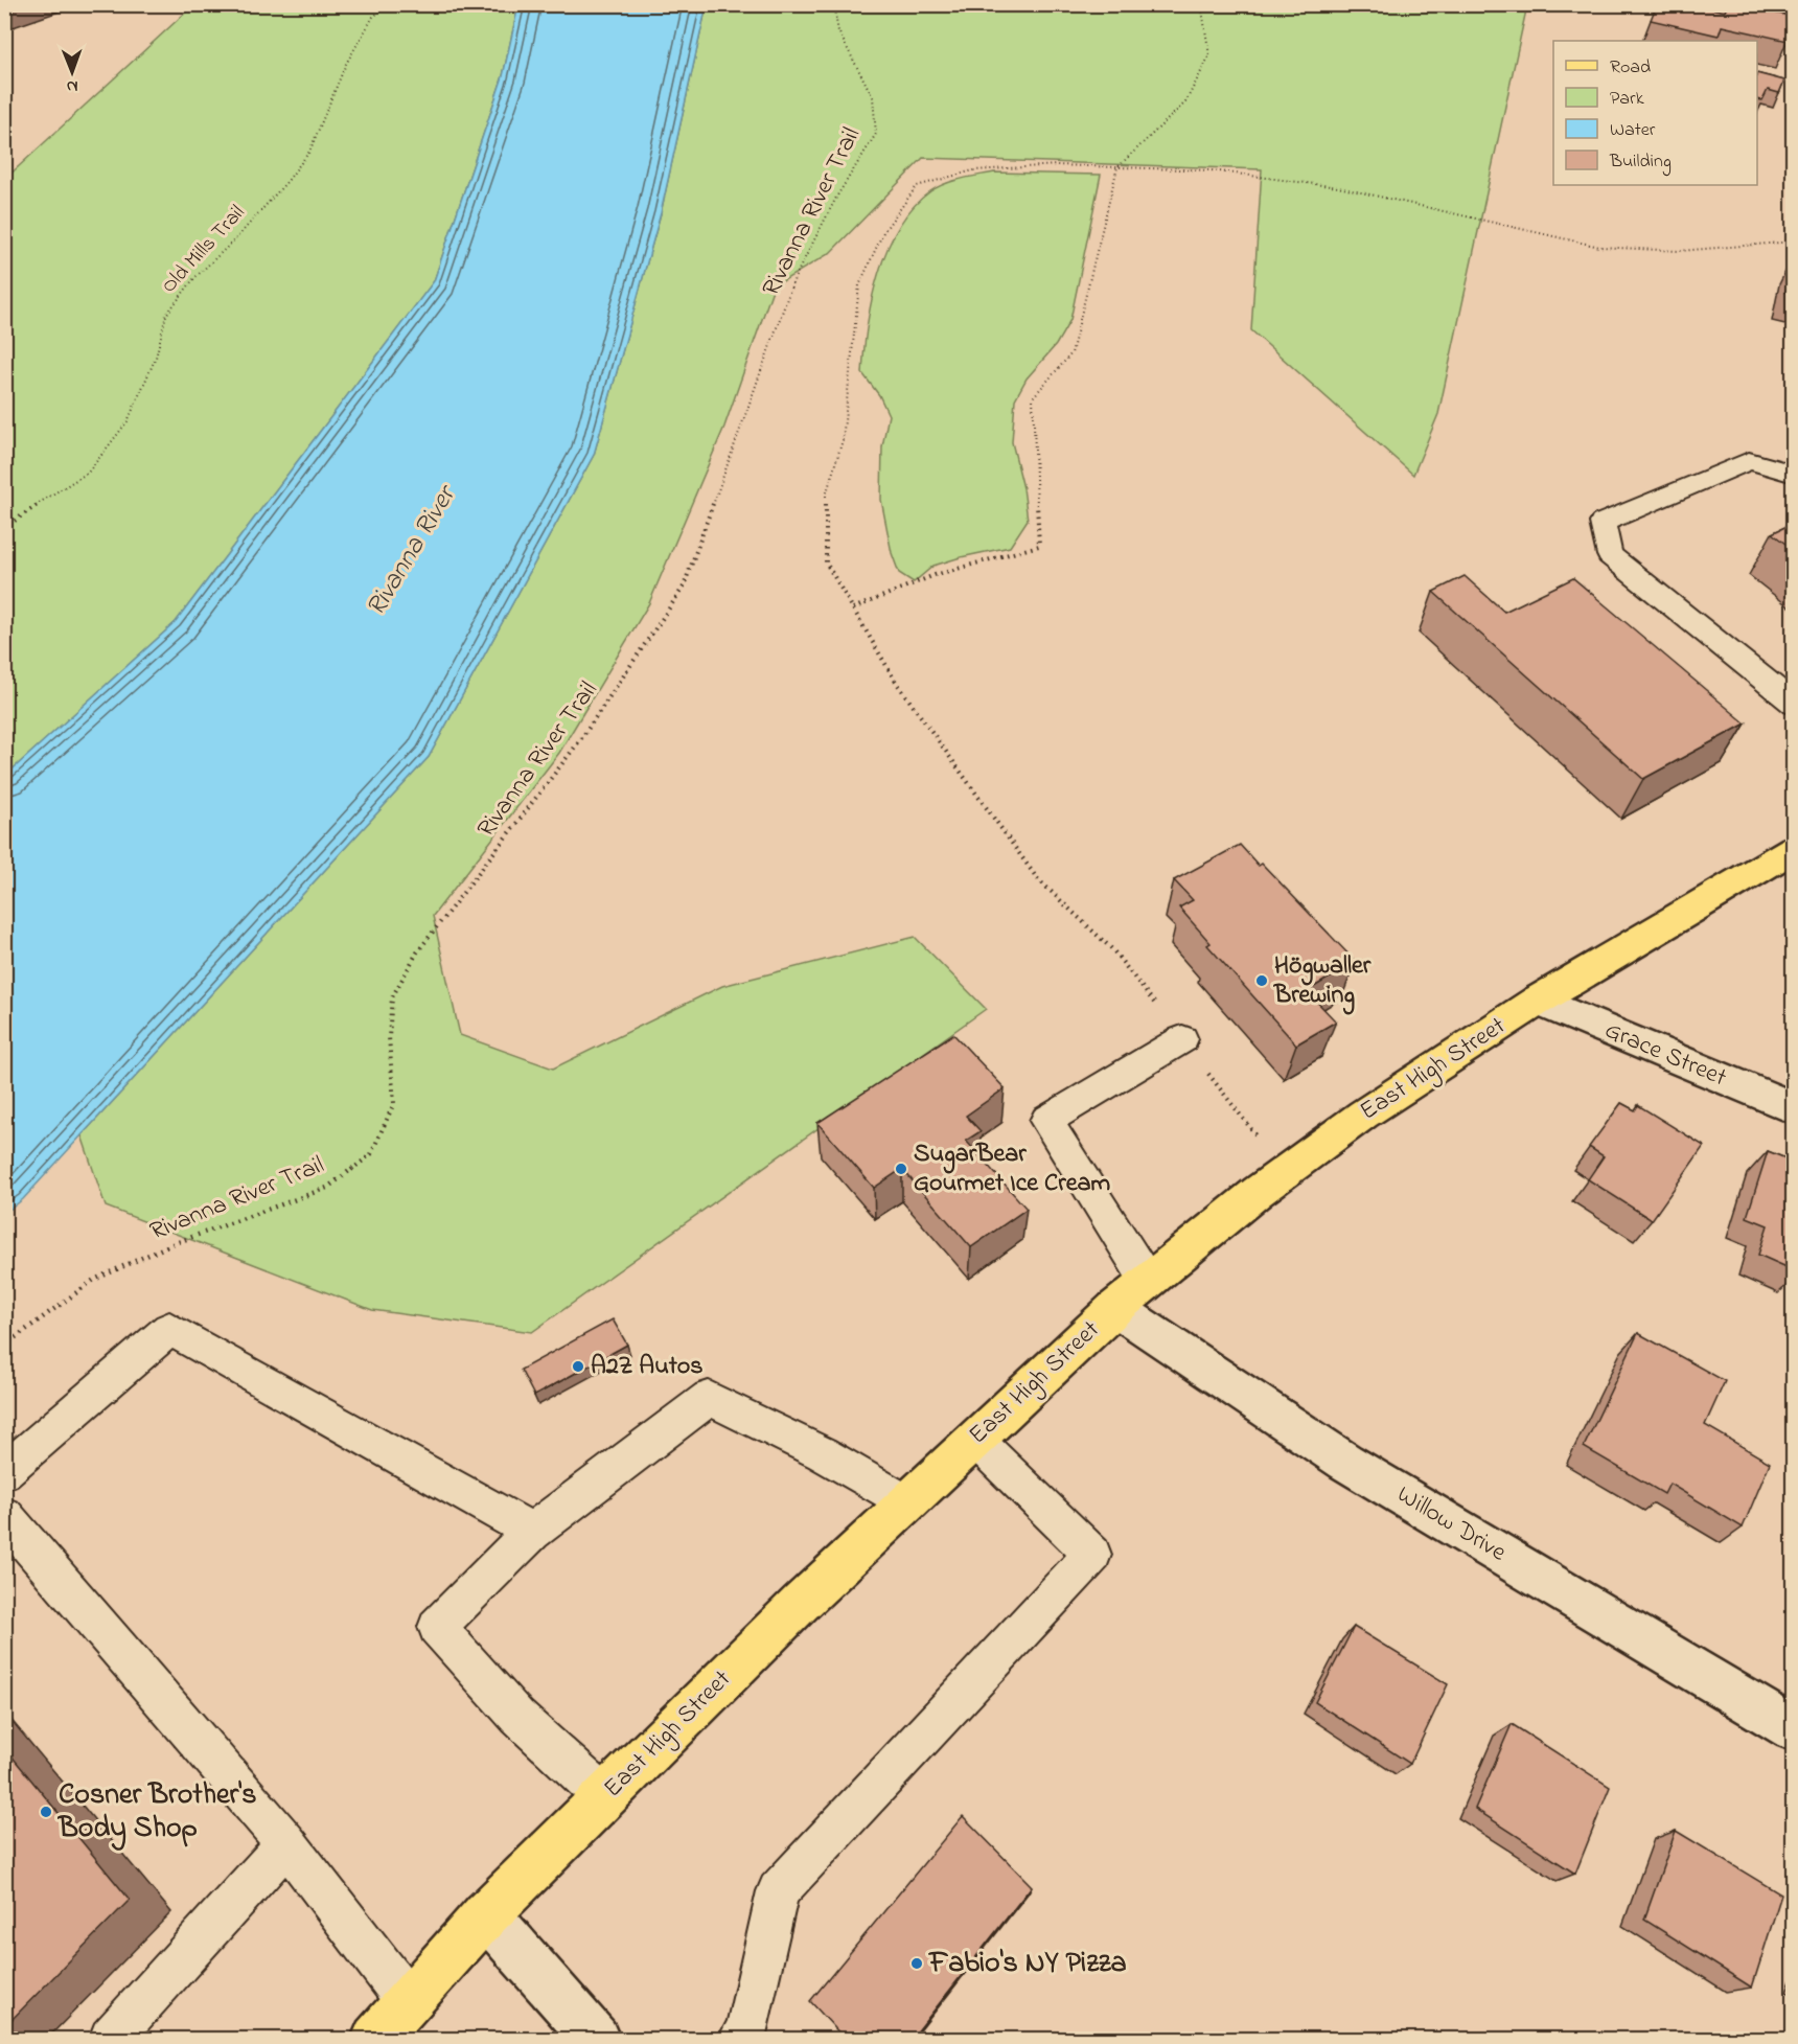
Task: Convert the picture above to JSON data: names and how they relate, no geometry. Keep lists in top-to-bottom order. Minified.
{"streets":{"main road":["East High Street"],"street":["Grace Street","Willow Drive"],"path":["Rivanna River Trail","Old Mills Trail"]},"crossings":[["Grace Street","East High Street"],["East High Street","Willow Drive"]],"water":["Rivanna River"],"places":["Högwaller Brewing","SugarBear Gourmet Ice Cream","A2Z Autos","Cosner Brother's Body Shop","Fabio's NY Pizza"],"legend":["Road","Park","Water","Building"],"north":"bottom"}
